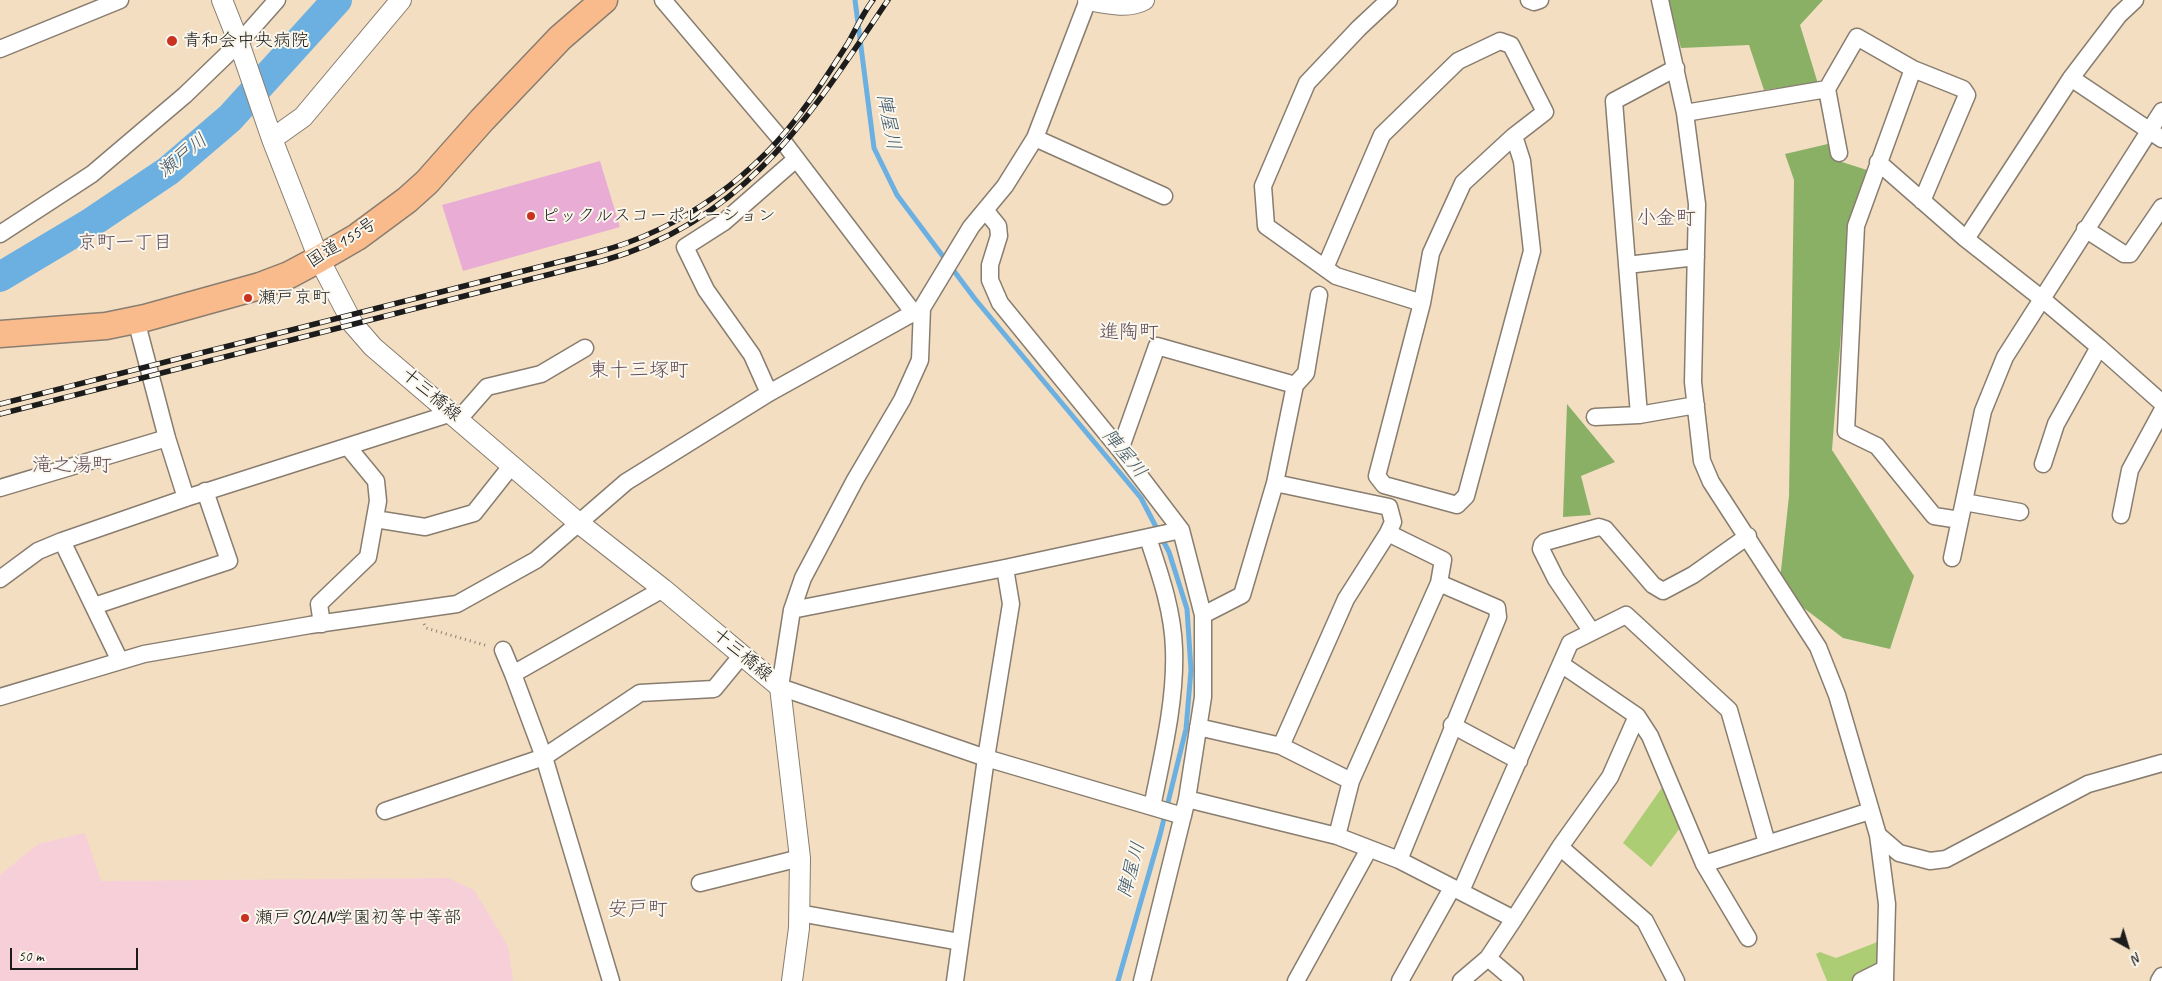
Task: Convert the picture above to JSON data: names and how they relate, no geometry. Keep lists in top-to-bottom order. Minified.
{"streets":{"highway":["国道155号"],"street":["十三橋線"]},"crossings":[["国道155号","十三橋線"]],"districts":["小金町","京町一丁目","進陶町","東十三塚町","滝之湯町","安戸町"],"water":["陣屋川","瀬戸川"],"places":["青和会中央病院","ピックルスコーポレーション","瀬戸京町","瀬戸SOLAN学園初等中等部"],"scale_bar":"50 m","north":"bottom right"}
